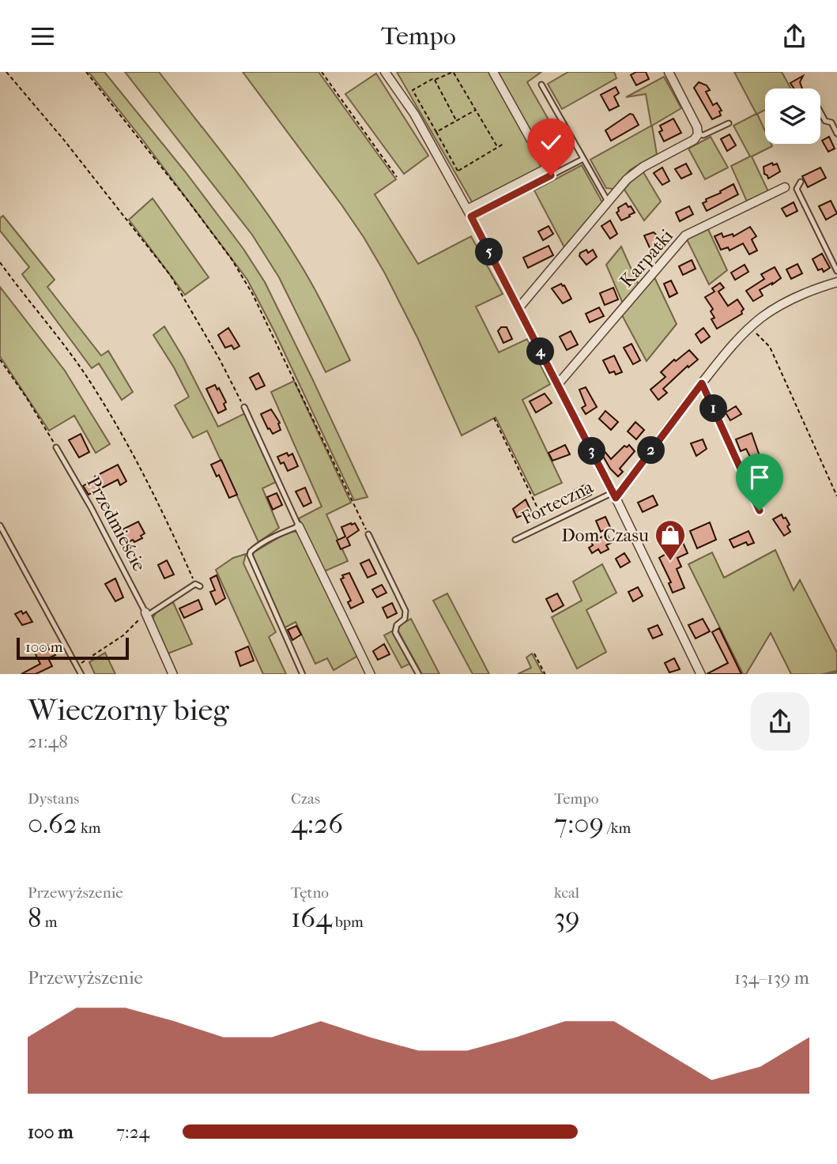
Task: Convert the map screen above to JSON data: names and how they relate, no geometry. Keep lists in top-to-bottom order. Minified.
{"streets":{"street":["Karpatki","Forteczna","Przedmieście"]},"places":{"shop":["Dom Czasu"]},"scale_bar":"100 m","page":{"header":"Tempo","pins":["5","4","1","2","3"],"scale":"100 m","heading":["Wieczorny bieg","21:48"],"stats":[["Dystans","0.62 km"],["Czas","4:26"],["Tempo","7:09 /km"],["Przewyższenie","8 m"],["Tętno","164 bpm"],["kcal","39"]],"chart":["Przewyższenie","134–139 m"],"list":[{"name":"100 m","note":"7:24"}]}}
